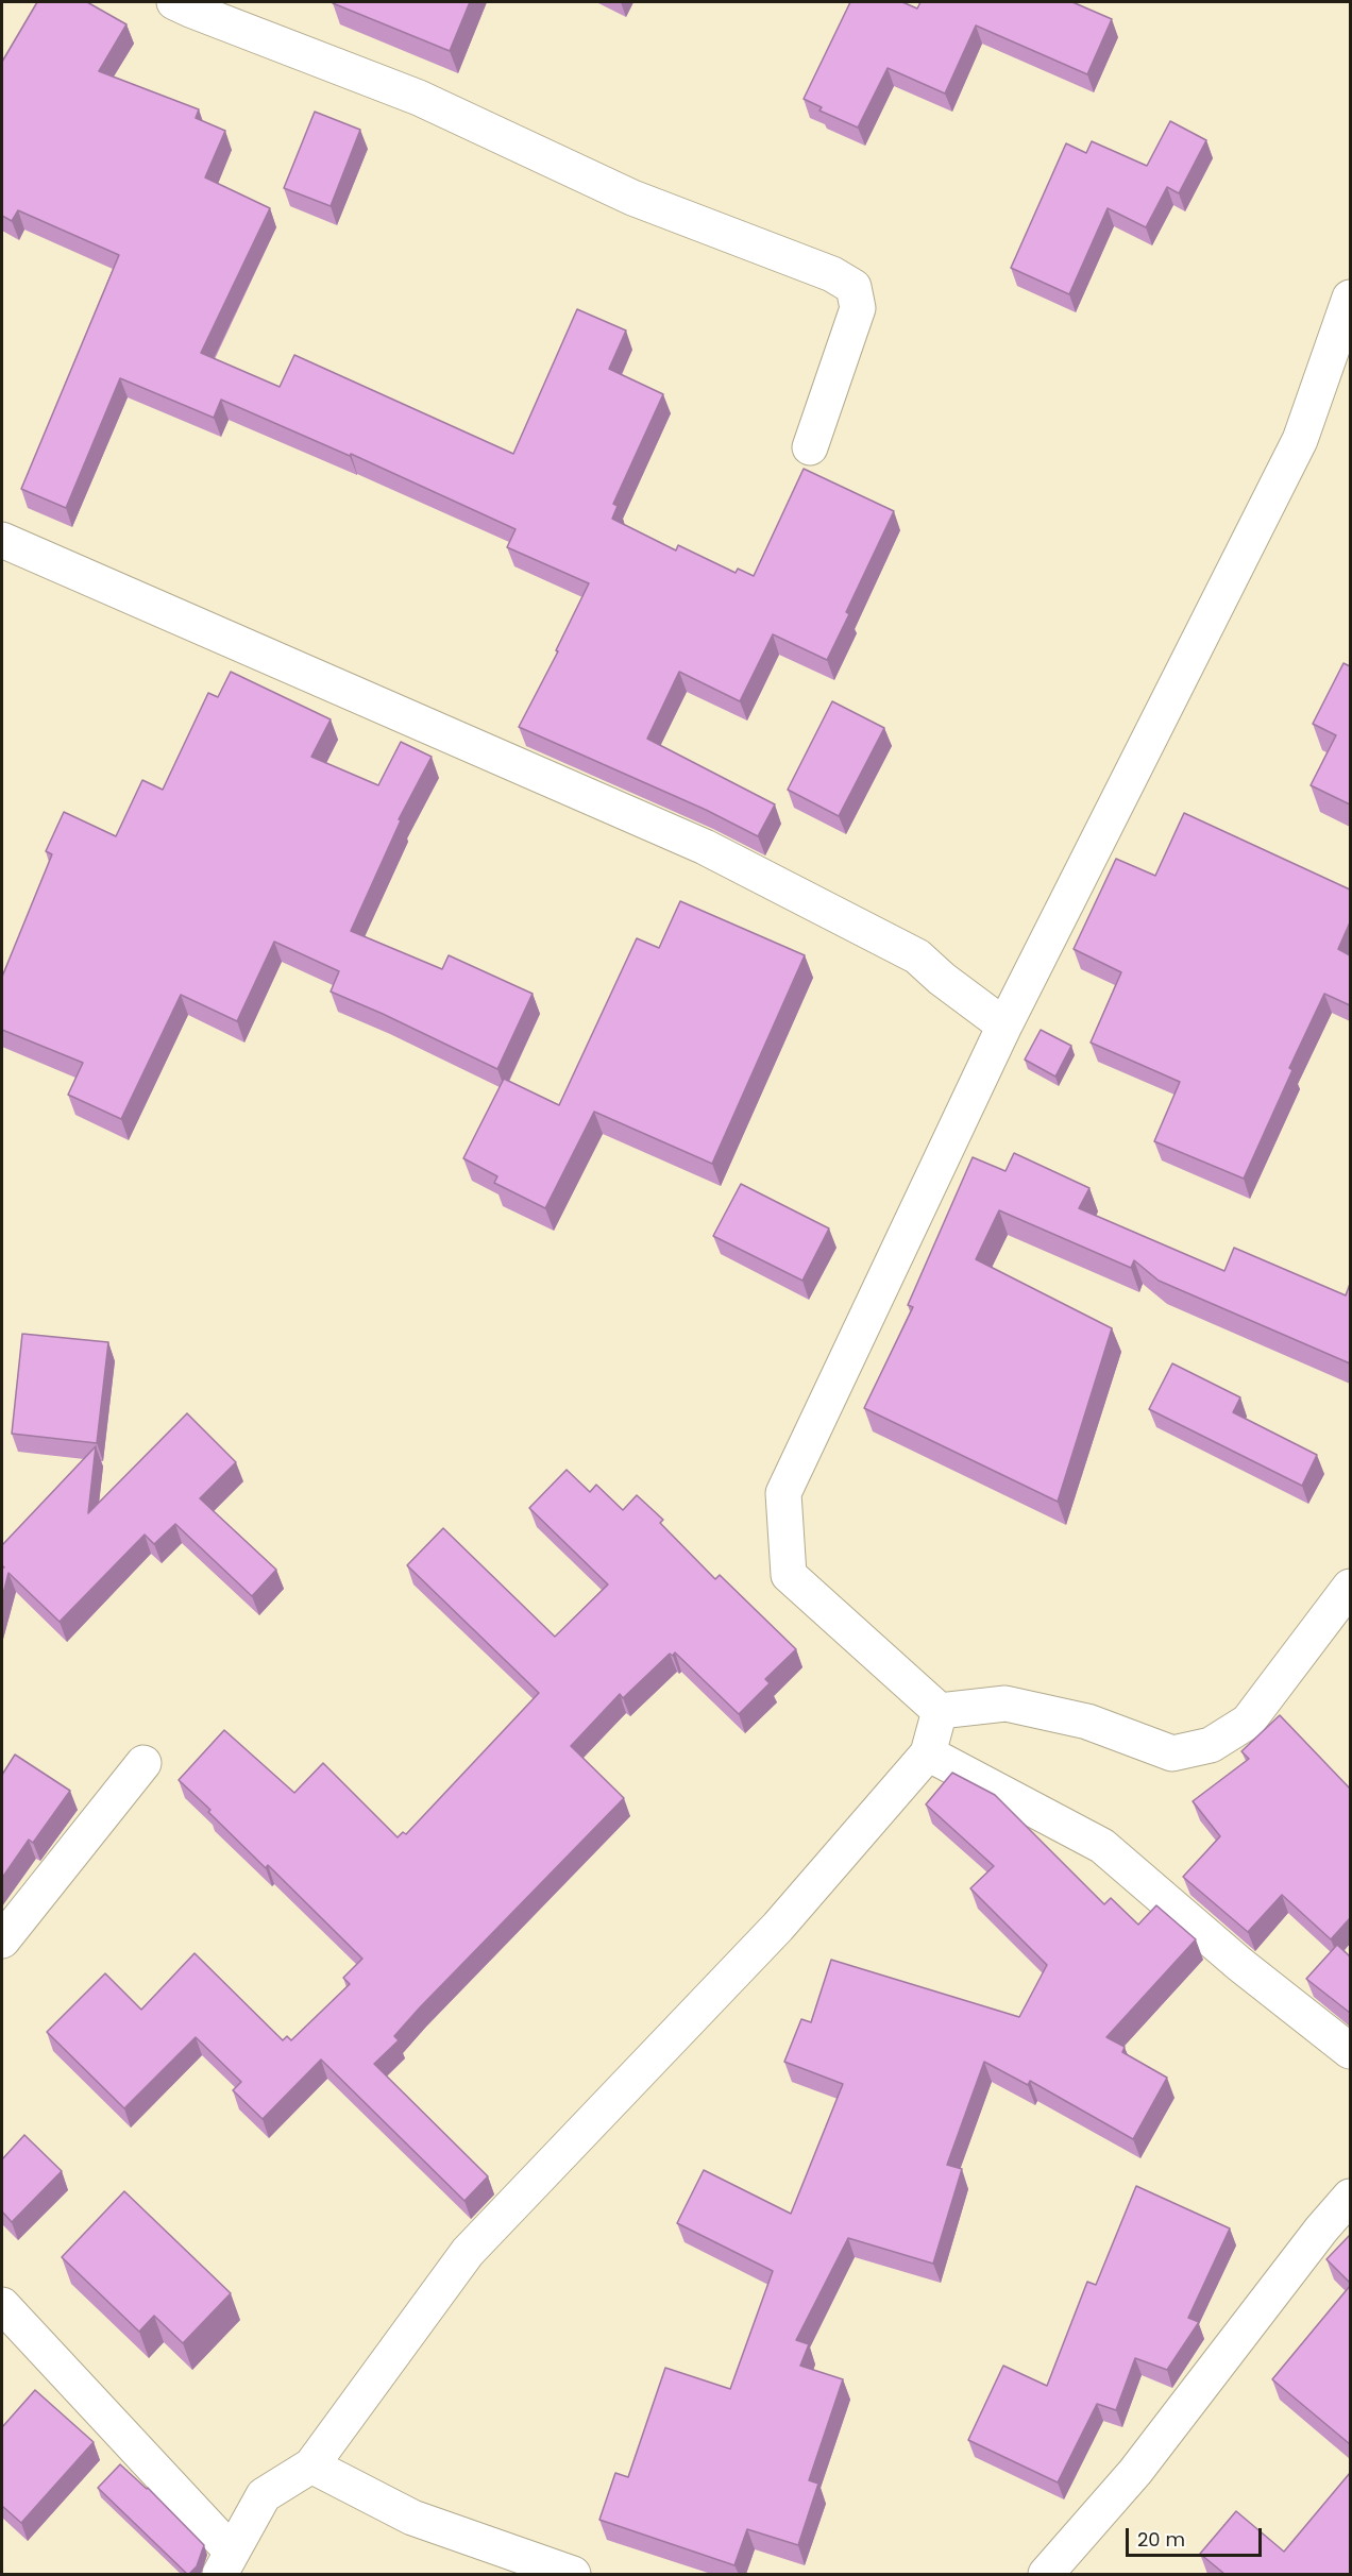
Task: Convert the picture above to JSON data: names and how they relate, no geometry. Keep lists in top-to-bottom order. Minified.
{"scale_bar":"20 m"}
